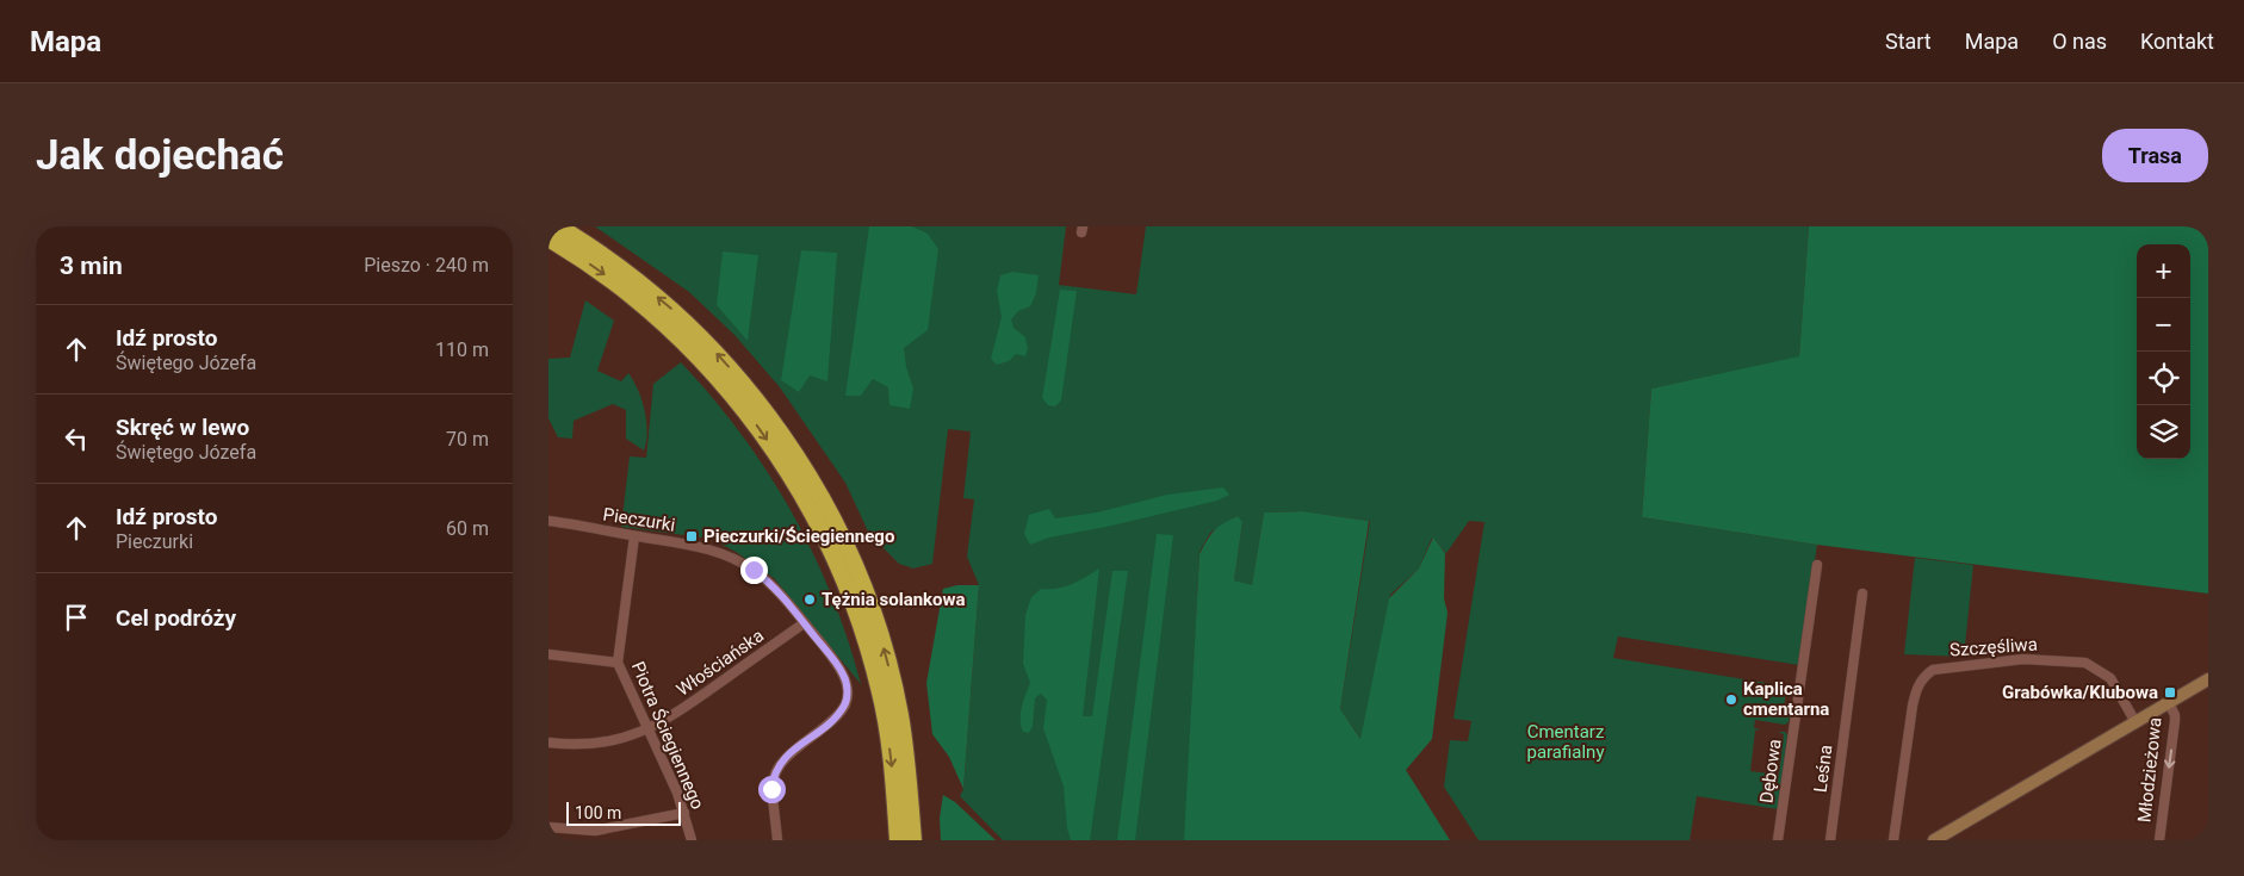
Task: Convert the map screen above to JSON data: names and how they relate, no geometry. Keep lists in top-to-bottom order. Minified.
{"streets":{"street":["Pieczurki","Szczęśliwa","Włościańska","Piotra Ściegiennego","Leśna","Młodzieżowa","Dębowa"]},"crossings":[["Pieczurki","Włościańska"],["Pieczurki","Piotra Ściegiennego"],["Włościańska","Piotra Ściegiennego"]],"one_way":["Młodzieżowa"],"parks":["Cmentarz parafialny"],"places":{"transit":["Pieczurki/Ściegiennego","Grabówka/Klubowa"],"other":["Tężnia solankowa","Kaplica cmentarna"]},"scale_bar":"100 m","page":{"header":"Mapa","nav":["Start","Mapa","O nas","Kontakt"],"buttons":"Trasa","title":"Jak dojechać","heading":["3 min","Pieszo · 240 m"],"map_buttons":["+","−"],"list":[["Idź prosto","Świętego Józefa","110 m"],["Skręć w lewo","Świętego Józefa","70 m"],["Idź prosto","Pieczurki","60 m"],"Cel podróży"],"scale":"100 m"}}
